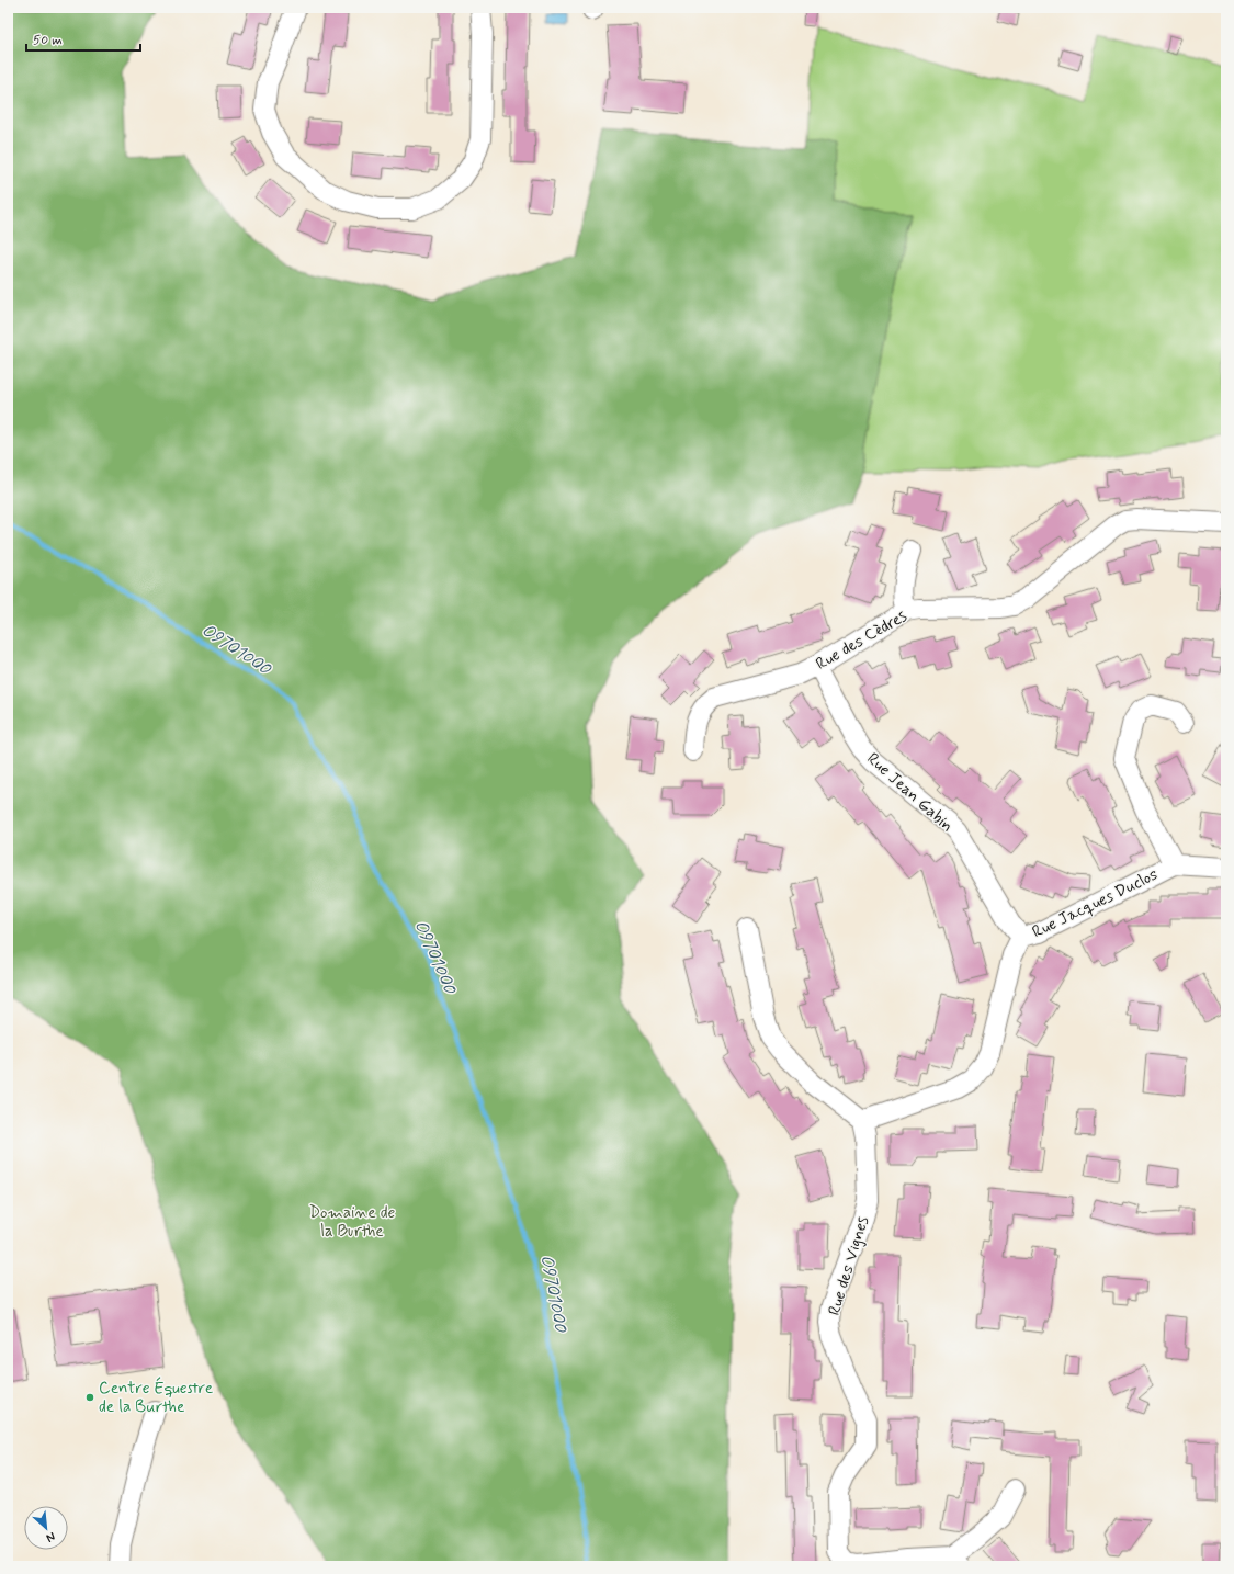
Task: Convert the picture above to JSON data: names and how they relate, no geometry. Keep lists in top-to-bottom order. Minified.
{"streets":{"street":["Rue des Cèdres","Rue Jean Gabin","Rue Jacques Duclos","Rue des Vignes"]},"crossings":[["Rue des Cèdres","Rue Jean Gabin"],["Rue Jean Gabin","Rue Jacques Duclos"],["Rue Jacques Duclos","Rue des Vignes"]],"water":["O9701000"],"parks":["Domaine de la Burthe"],"places":["Centre Équestre de la Burthe"],"scale_bar":"50 m","north":"bottom right"}
